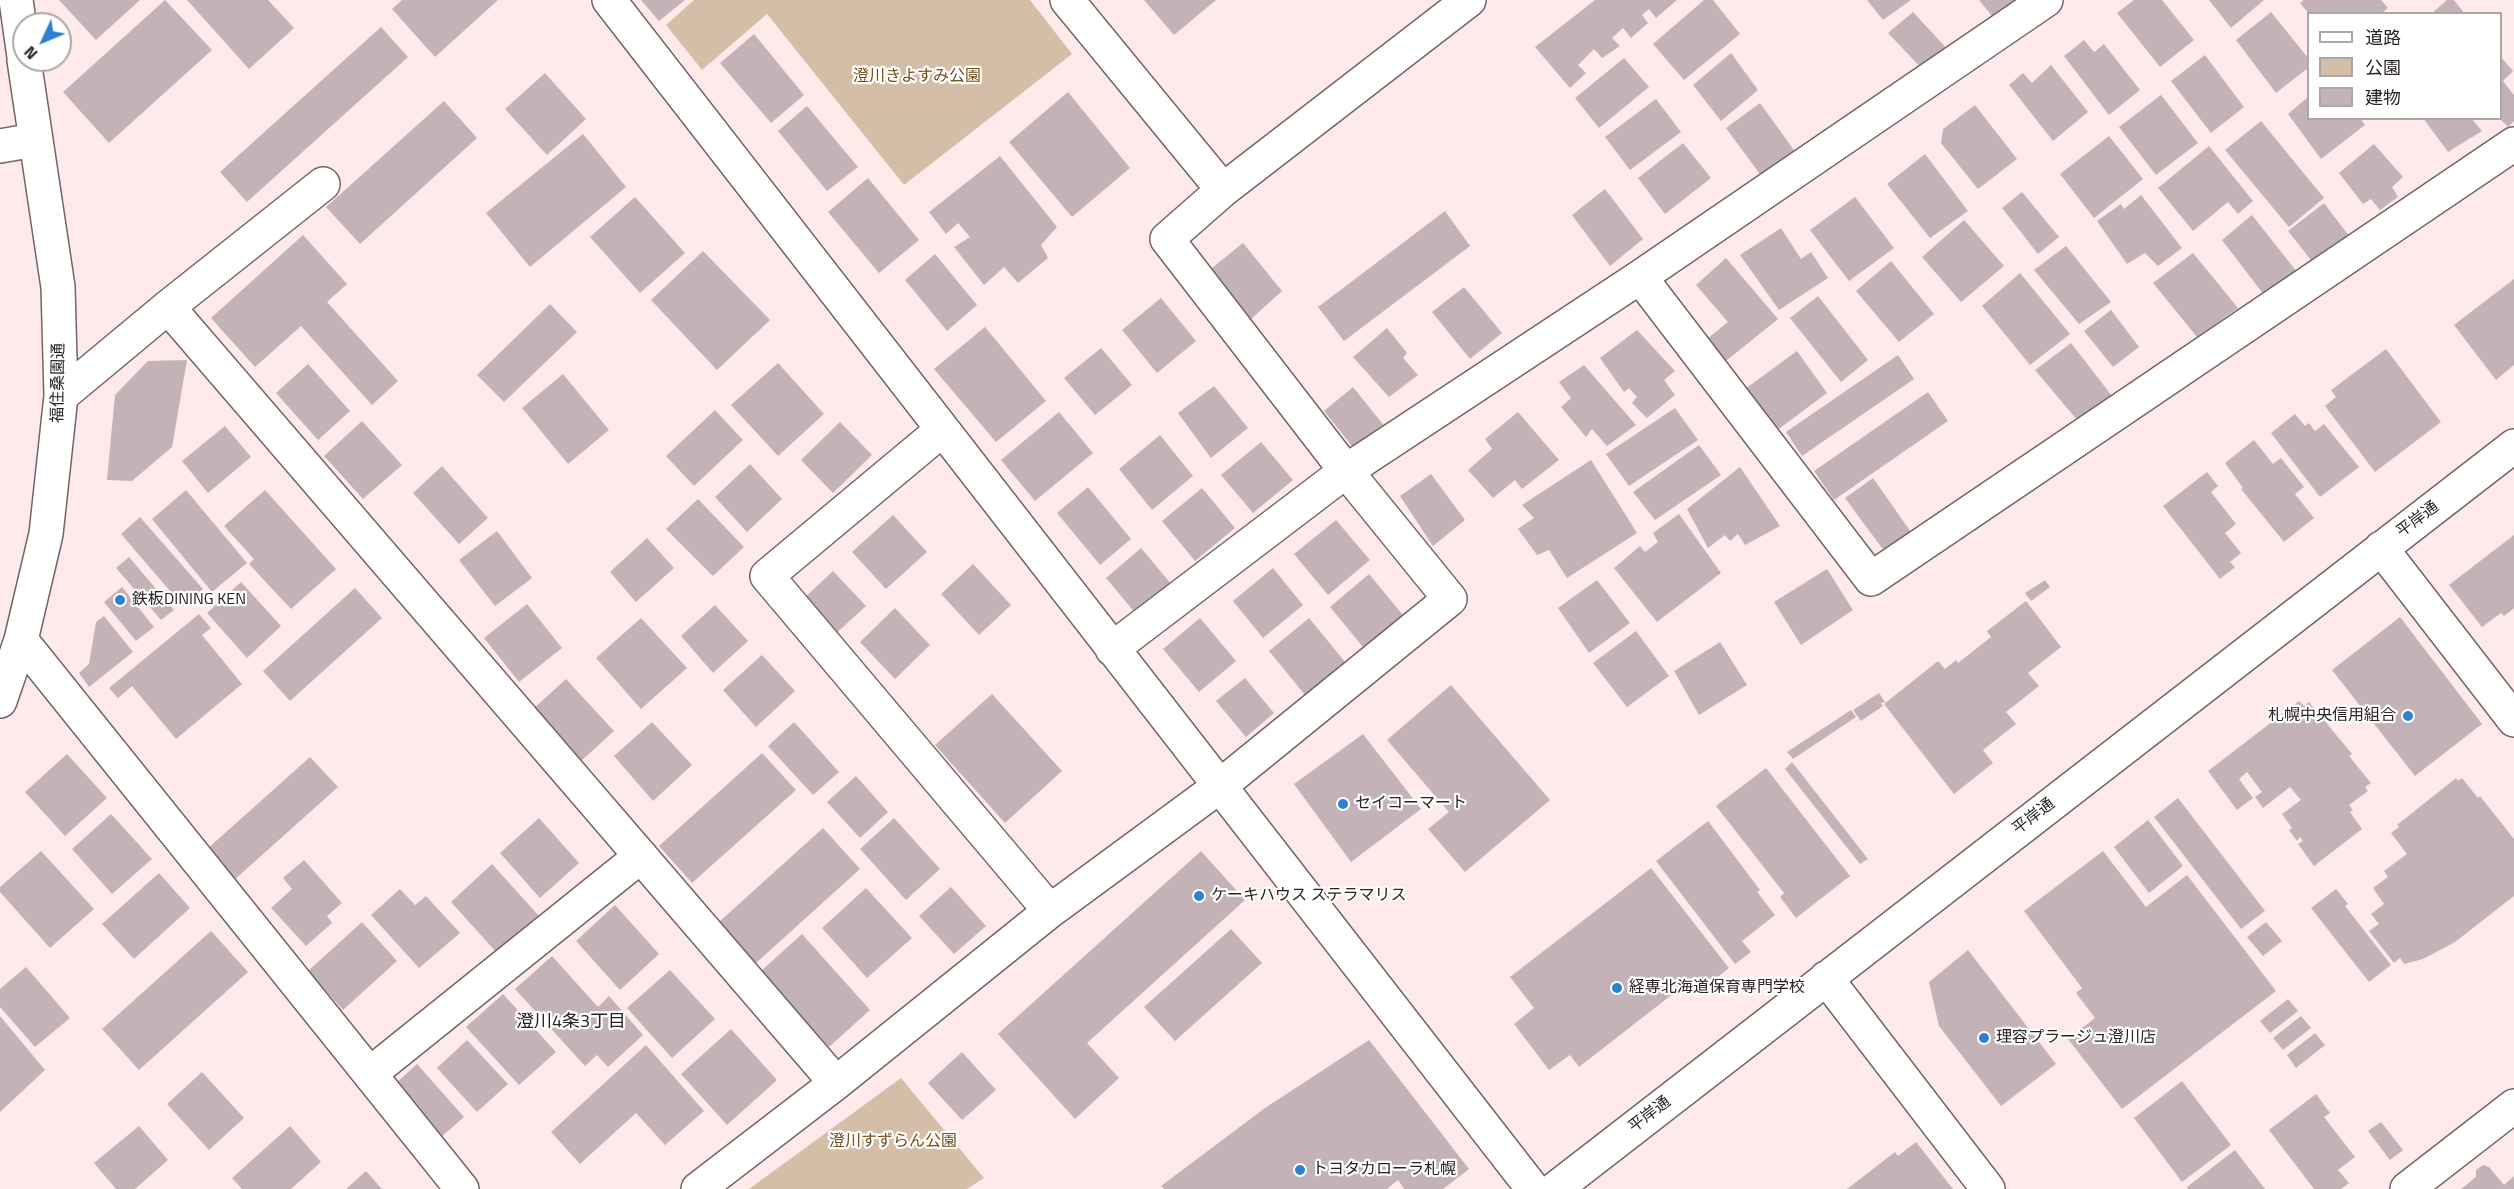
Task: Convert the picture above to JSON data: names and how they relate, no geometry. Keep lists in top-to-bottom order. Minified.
{"streets":{"street":["福住桑園通","平岸通"]},"districts":["澄川4条3丁目"],"parks":["澄川きよすみ公園","澄川すずらん公園"],"places":["鉄板DINING KEN","札幌中央信用組合","セイコーマート","ケーキハウス ステラマリス","経専北海道保育専門学校","理容プラージュ澄川店","トヨタカローラ札幌"],"legend":["道路","公園","建物"],"north":"bottom left"}
